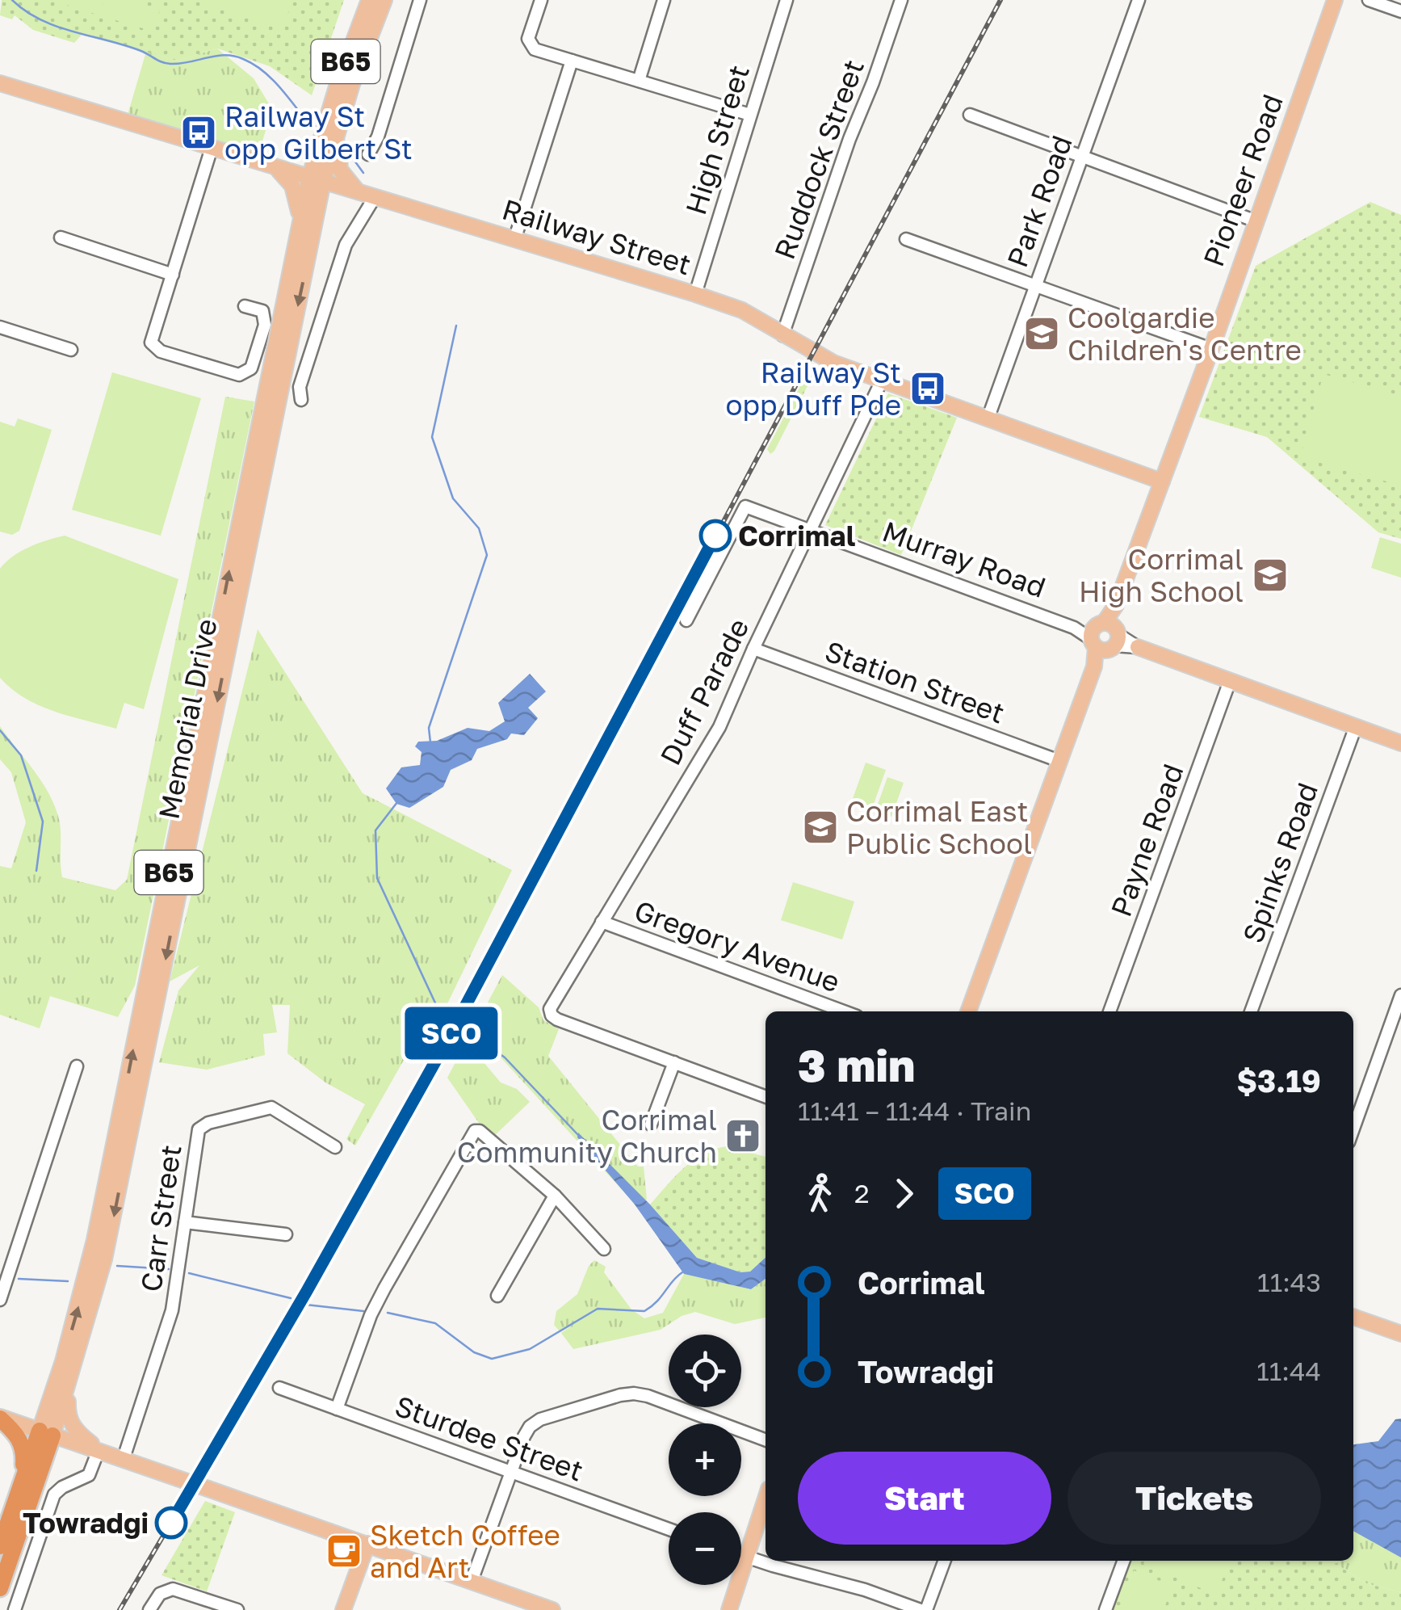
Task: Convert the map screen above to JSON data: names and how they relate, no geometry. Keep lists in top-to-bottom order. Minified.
{"streets":{"highway":["B65","Memorial Drive"],"main road":["Pioneer Road","Railway Street","Murray Road"],"street":["High Street","Ruddock Street","Park Road","Station Street","Duff Parade","Payne Road","Spinks Road","Gregory Avenue","Carr Street","Sturdee Street"]},"crossings":[["High Street","Railway Street"],["Ruddock Street","Railway Street"],["Pioneer Road","Railway Street"],["Pioneer Road","Murray Road"],["Pioneer Road","Station Street"],["Park Road","Railway Street"],["Railway Street","Duff Parade"],["Railway Street","Memorial Drive"],["Murray Road","Duff Parade"],["Murray Road","Payne Road"],["Murray Road","Spinks Road"],["Station Street","Duff Parade"],["Duff Parade","Gregory Avenue"]],"places":{"bus stop":["Railway St opp Gilbert St","Railway St opp Duff Pde"],"school or university":["Coolgardie Children's Centre","Corrimal High School","Corrimal East Public School"],"other":["Corrimal","Towradgi"],"church":["Corrimal Community Church"],"cafe":["Sketch Coffee and Art"]},"page":{"on_map":"SCO","heading":["3 min","11:41 – 11:44 · Train","$3.19"],"legs":["2","SCO"],"list":[{"name":"Corrimal","value":"11:43"},{"name":"Towradgi","value":"11:44"}],"map_buttons":["+","−"],"buttons":["Start","Tickets"]}}
